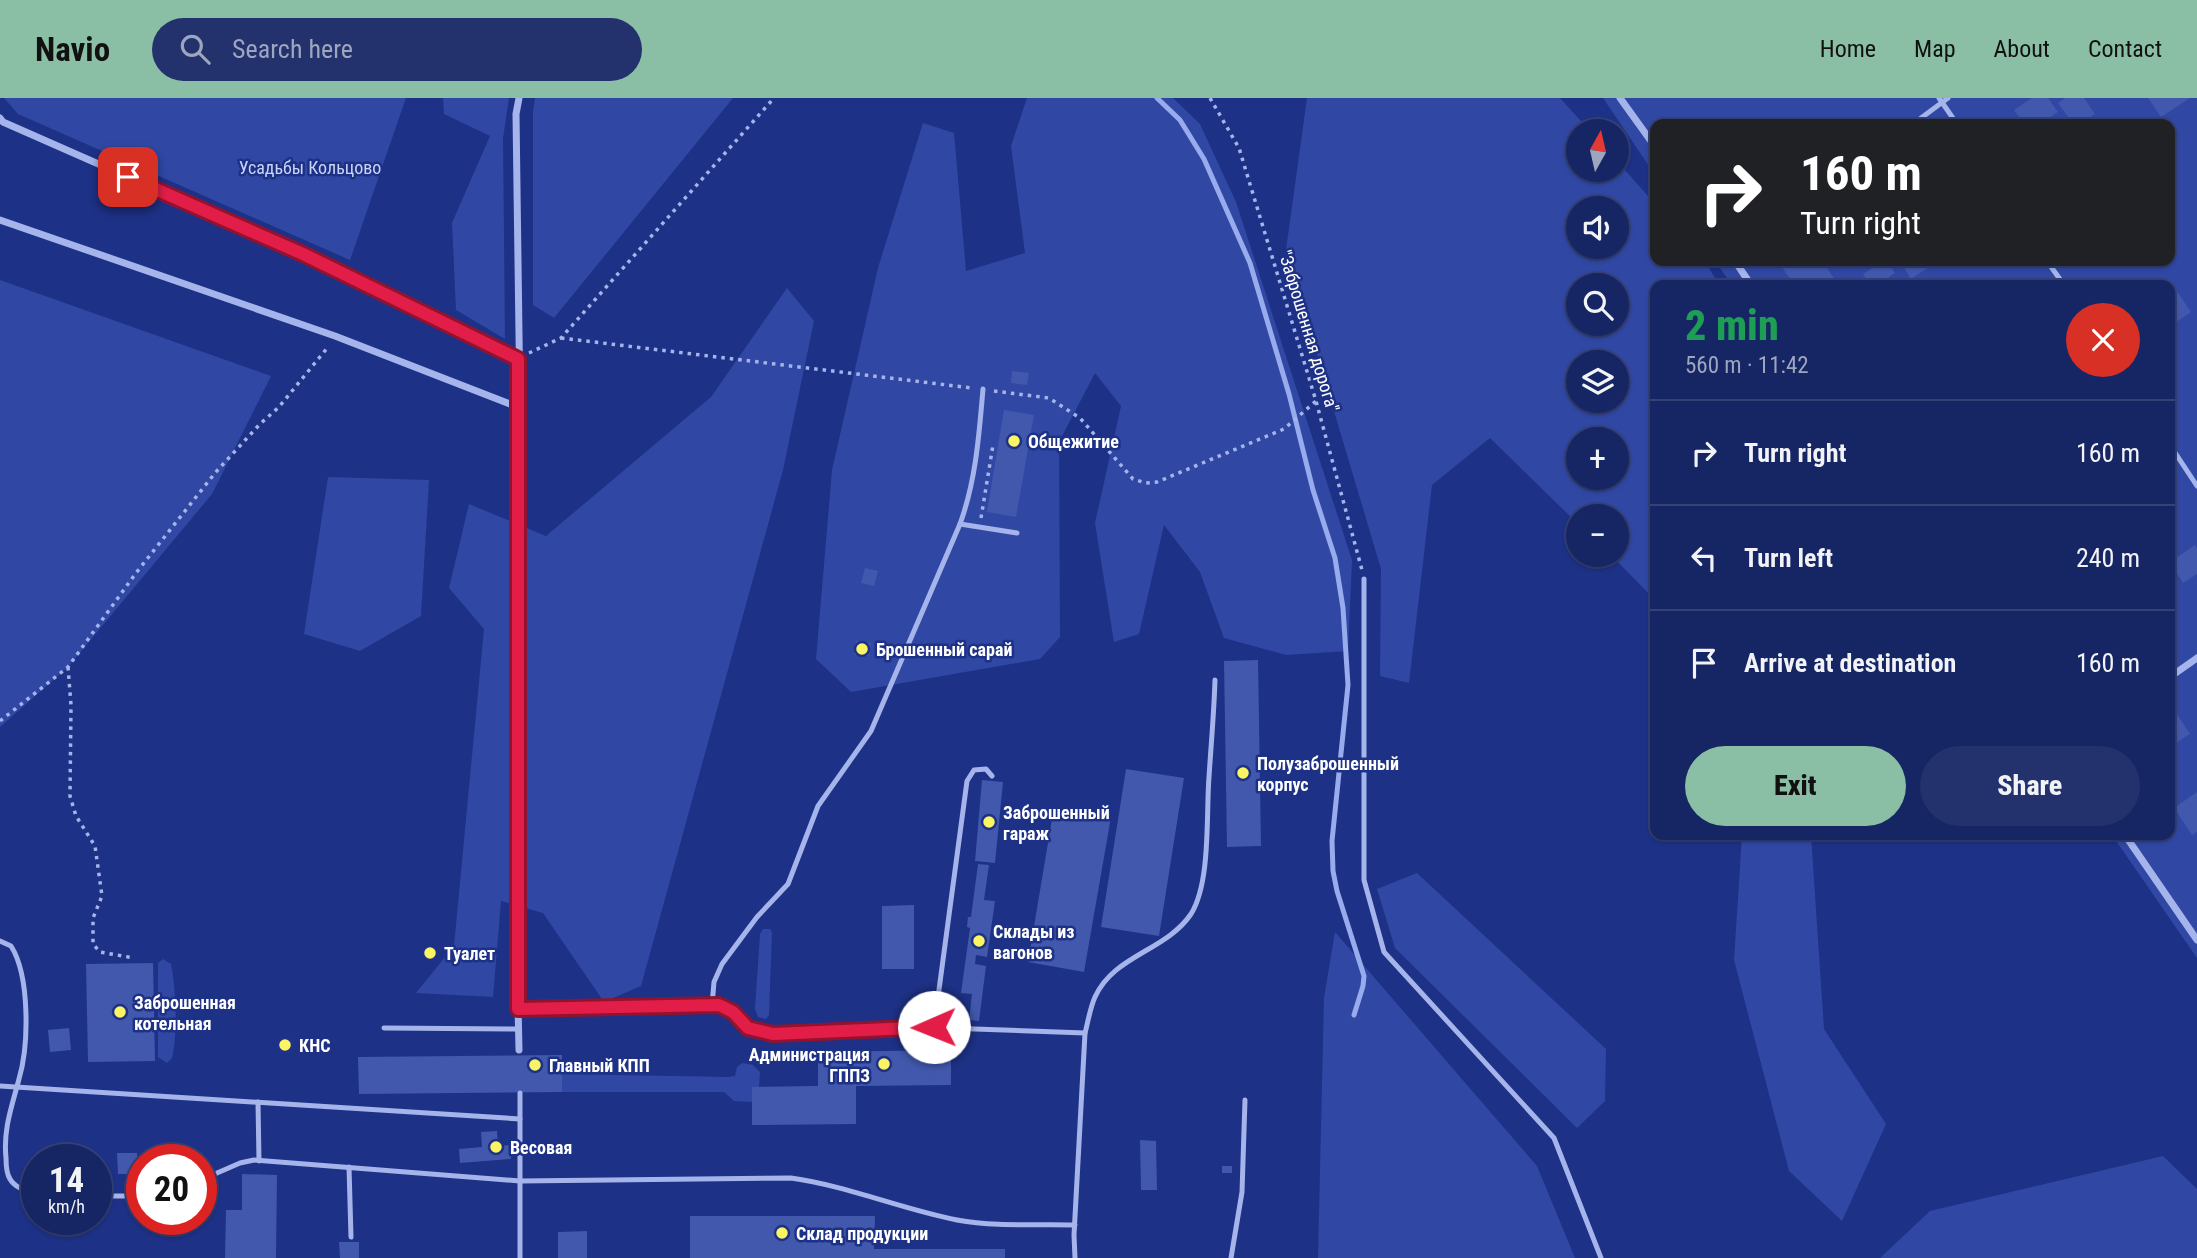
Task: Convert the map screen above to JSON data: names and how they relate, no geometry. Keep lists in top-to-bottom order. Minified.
{"streets":{"path":["\"Заброшенная дорога\""]},"parks":["Усадьбы Кольцово"],"places":["Общежитие","Брошенный сарай","Полузаброшенный корпус","Заброшенный гараж","Склады из вагонов","Туалет","Заброшенная котельная","КНС","Администрация ГППЗ","Главный КПП","Весовая","Склад продукции"],"north":"top","page":{"header":"Navio","search":"Search here","nav":["Home","Map","About","Contact"],"map_buttons":["+","−"],"turn":["160 m","Turn right"],"heading":["2 min","560 m · 11:42"],"list":[{"name":"Turn right","value":"160 m"},{"name":"Turn left","value":"240 m"},{"name":"Arrive at destination","value":"160 m"}],"buttons":["Exit","Share"],"speed":"14 km/h","limit":"20"}}
